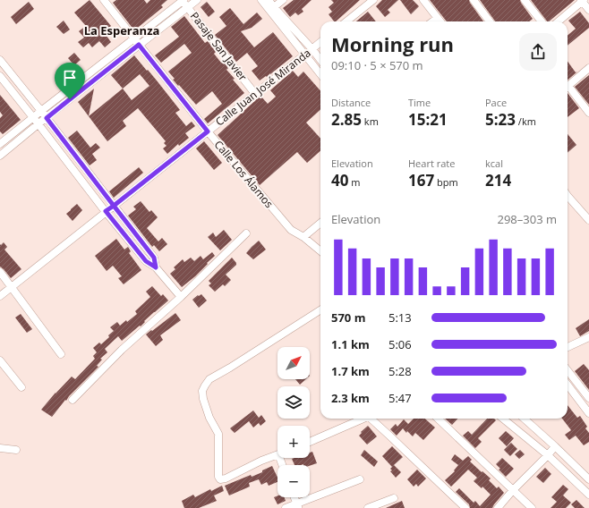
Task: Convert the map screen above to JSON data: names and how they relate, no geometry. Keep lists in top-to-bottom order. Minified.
{"streets":{"street":["Pasaje San Javier","Calle Juan José Miranda","Calle Los Álamos"]},"crossings":[["Pasaje San Javier","Calle Juan José Miranda"],["Calle Juan José Miranda","Calle Los Álamos"]],"districts":["La Esperanza"],"north":"top right","page":{"heading":["Morning run","09:10 · 5 × 570 m"],"stats":[["Distance","2.85 km"],["Time","15:21"],["Pace","5:23 /km"],["Elevation","40 m"],["Heart rate","167 bpm"],["kcal","214"]],"chart":["Elevation","298–303 m"],"list":[{"name":"570 m","note":"5:13"},{"name":"1.1 km","note":"5:06"},{"name":"1.7 km","note":"5:28"},{"name":"2.3 km","note":"5:47"}],"map_buttons":["+","−"]}}
